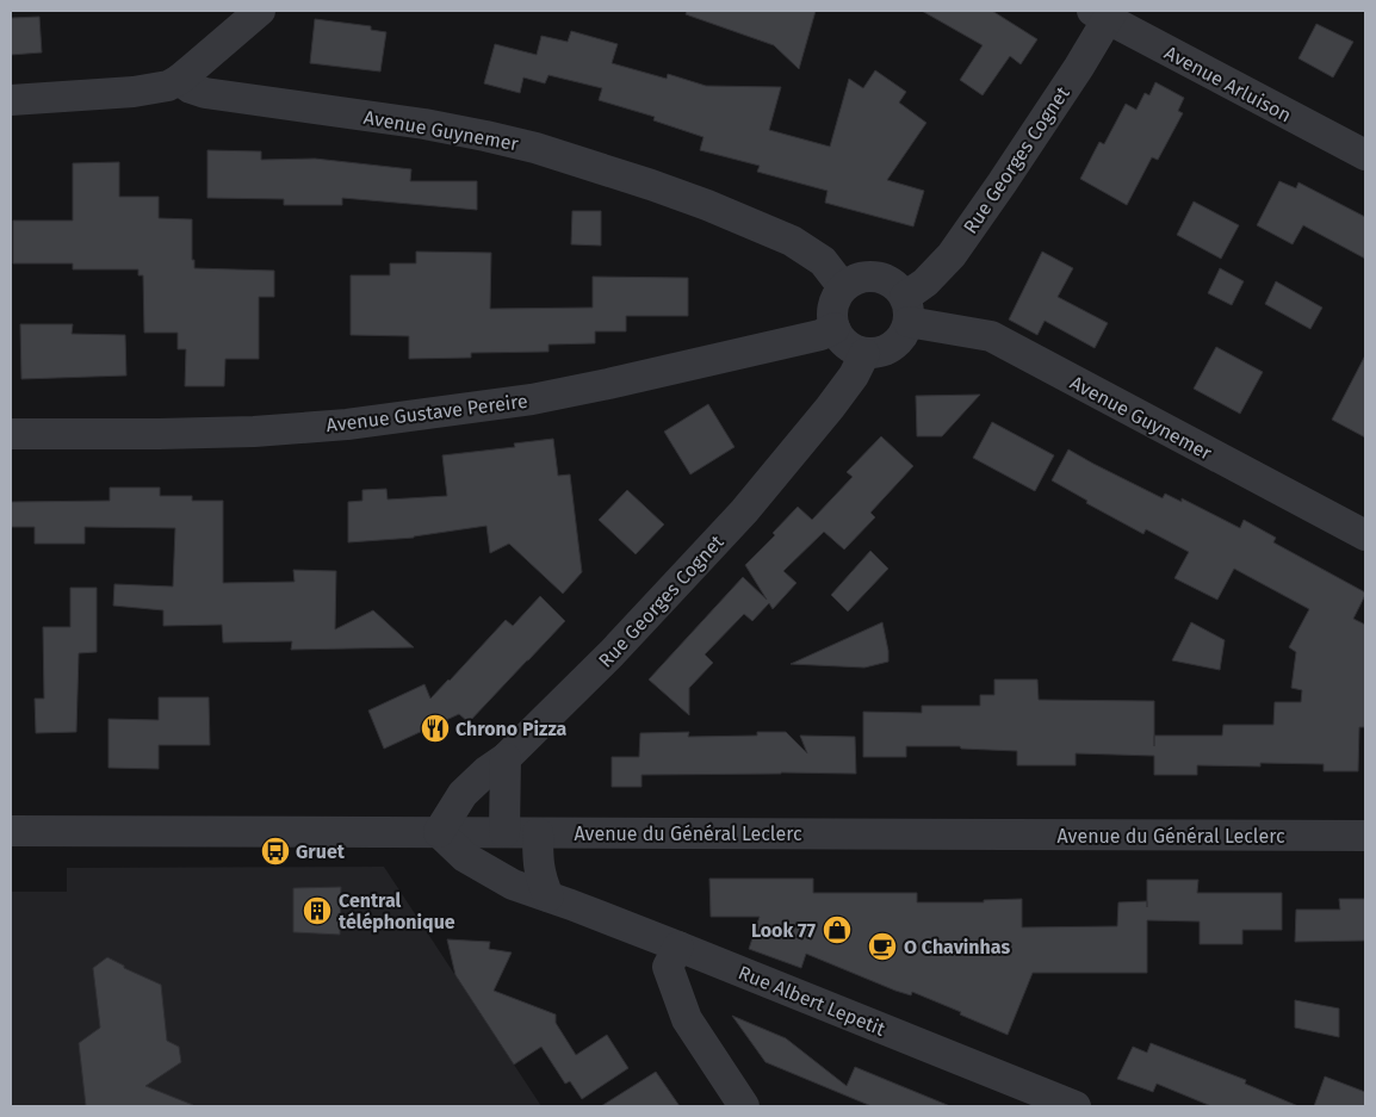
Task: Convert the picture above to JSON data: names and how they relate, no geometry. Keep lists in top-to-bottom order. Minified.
{"streets":{"street":["Avenue Arluison","Avenue Guynemer","Rue Georges Cognet","Avenue Gustave Pereire","Avenue du Général Leclerc","Rue Albert Lepetit"]},"crossings":[["Avenue Arluison","Rue Georges Cognet"],["Avenue Guynemer","Rue Georges Cognet"],["Avenue Guynemer","Avenue Gustave Pereire"],["Rue Georges Cognet","Avenue Gustave Pereire"],["Rue Georges Cognet","Avenue du Général Leclerc"],["Rue Georges Cognet","Rue Albert Lepetit"],["Avenue du Général Leclerc","Rue Albert Lepetit"]],"places":{"restaurant":["Chrono Pizza"],"bus stop":["Gruet"],"building":["Central téléphonique"],"shop":["Look 77"],"cafe":["O Chavinhas"]}}
